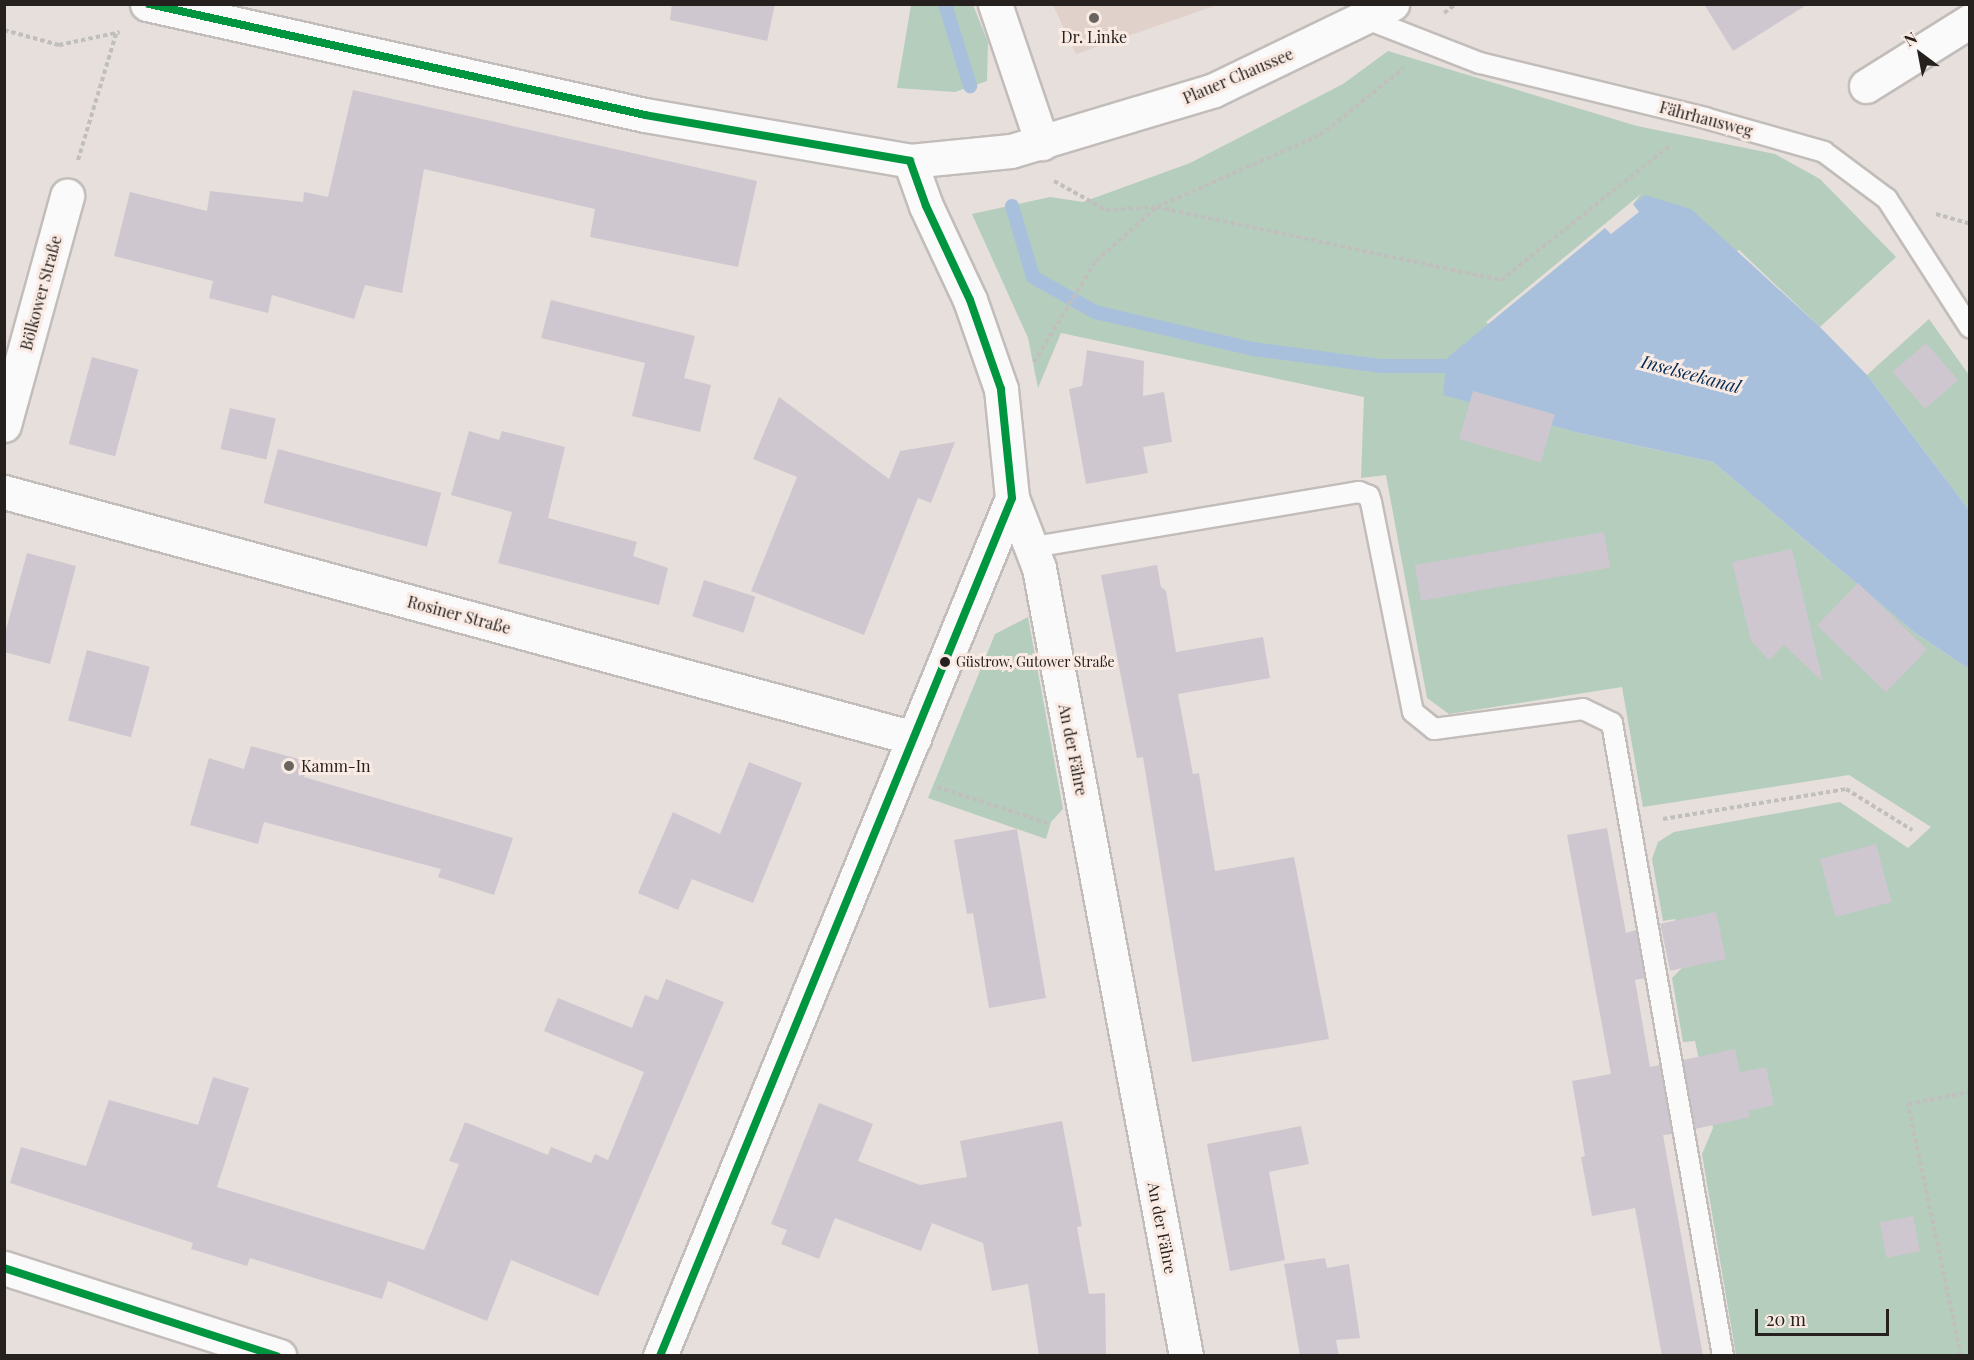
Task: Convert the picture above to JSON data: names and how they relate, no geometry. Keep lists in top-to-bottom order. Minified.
{"streets":{"street":["Plauer Chaussee","Bölkower Straße","Rosiner Straße","An der Fähre"],"lane":["Fährhausweg"]},"crossings":[["Plauer Chaussee","Fährhausweg"],["Plauer Chaussee","An der Fähre"]],"water":["Inselseekanal"],"places":["Dr. Linke","Güstrow, Gutower Straße","Kamm-In"],"scale_bar":"20 m","north":"top left"}
